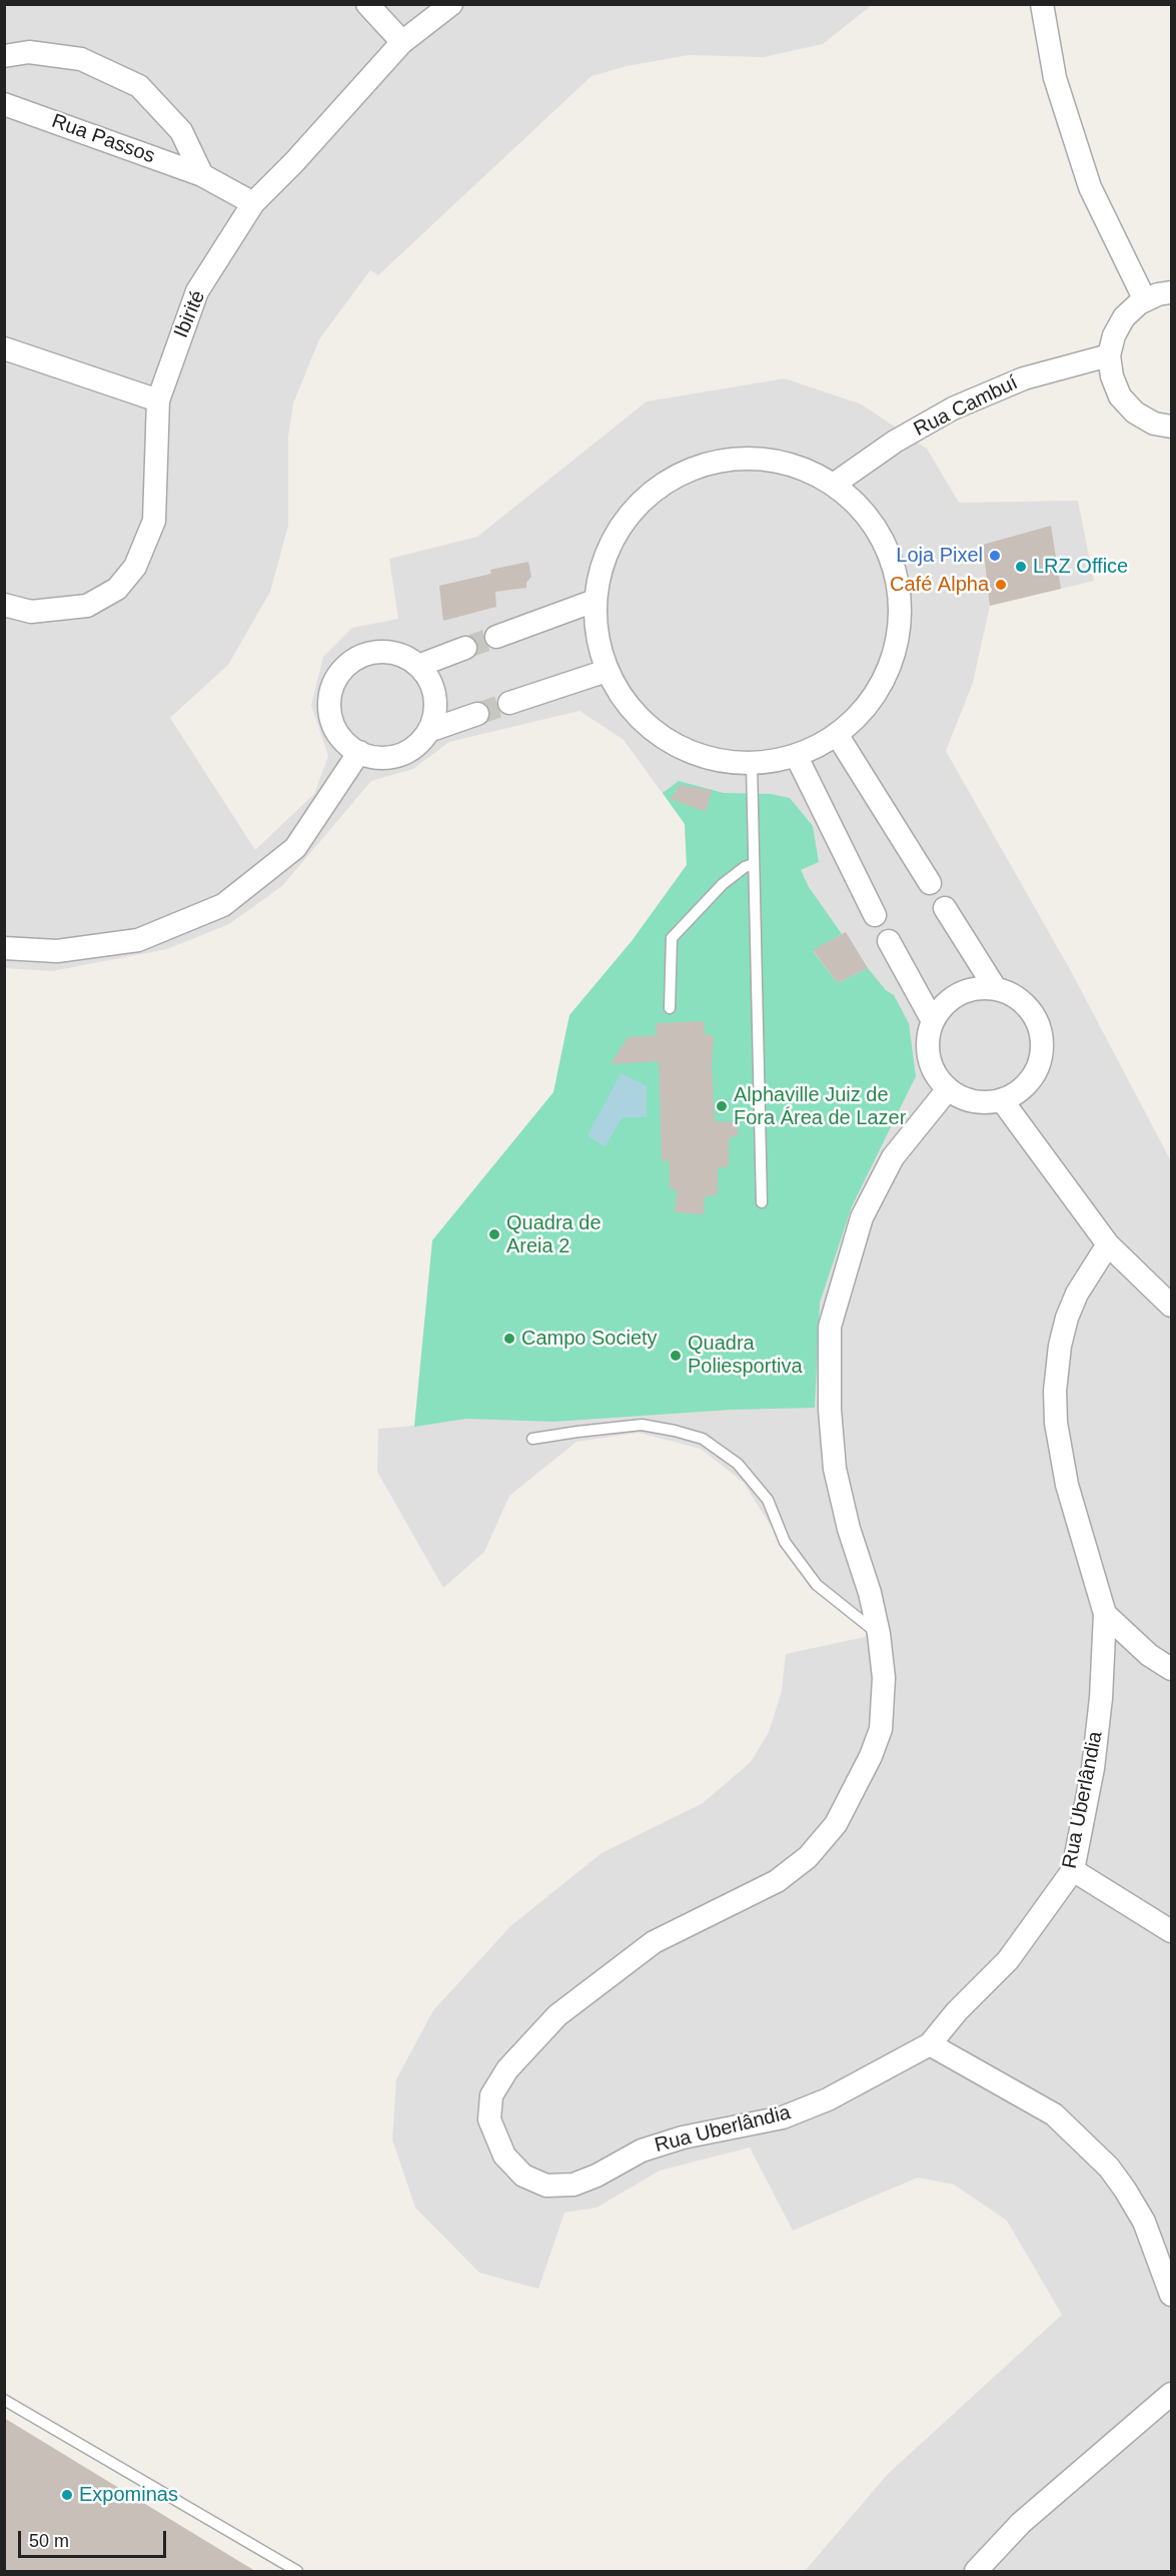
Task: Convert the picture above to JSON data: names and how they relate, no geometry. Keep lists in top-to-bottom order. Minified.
{"streets":{"street":["Rua Passos","Ibirité","Rua Cambuí","Rua Uberlândia"]},"crossings":[["Rua Passos","Ibirité"]],"places":["Loja Pixel","LRZ Office","Café Alpha","Alphaville Juiz de Fora Área de Lazer","Quadra de Areia 2","Campo Society","Quadra Poliesportiva","Expominas"],"scale_bar":"50 m"}
